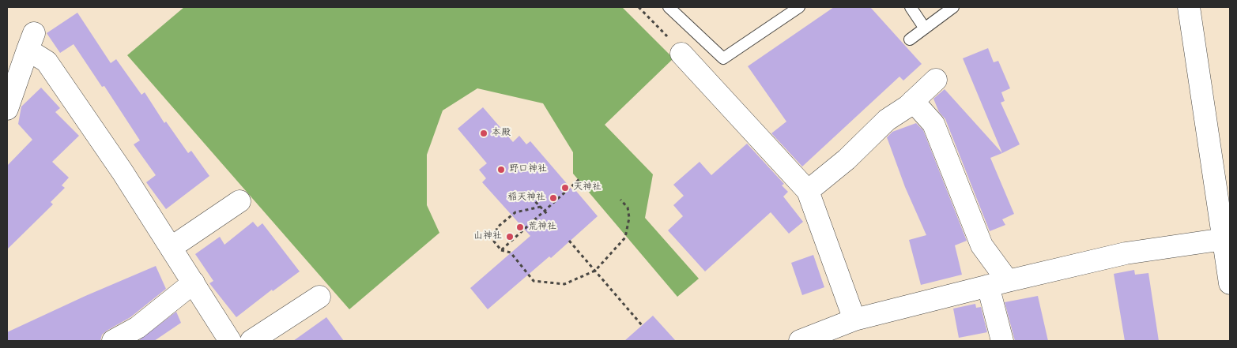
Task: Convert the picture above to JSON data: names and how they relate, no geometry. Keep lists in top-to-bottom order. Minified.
{"places":["本殿","野口神社","天神社","稲天神社","荒神社","山神社"]}
